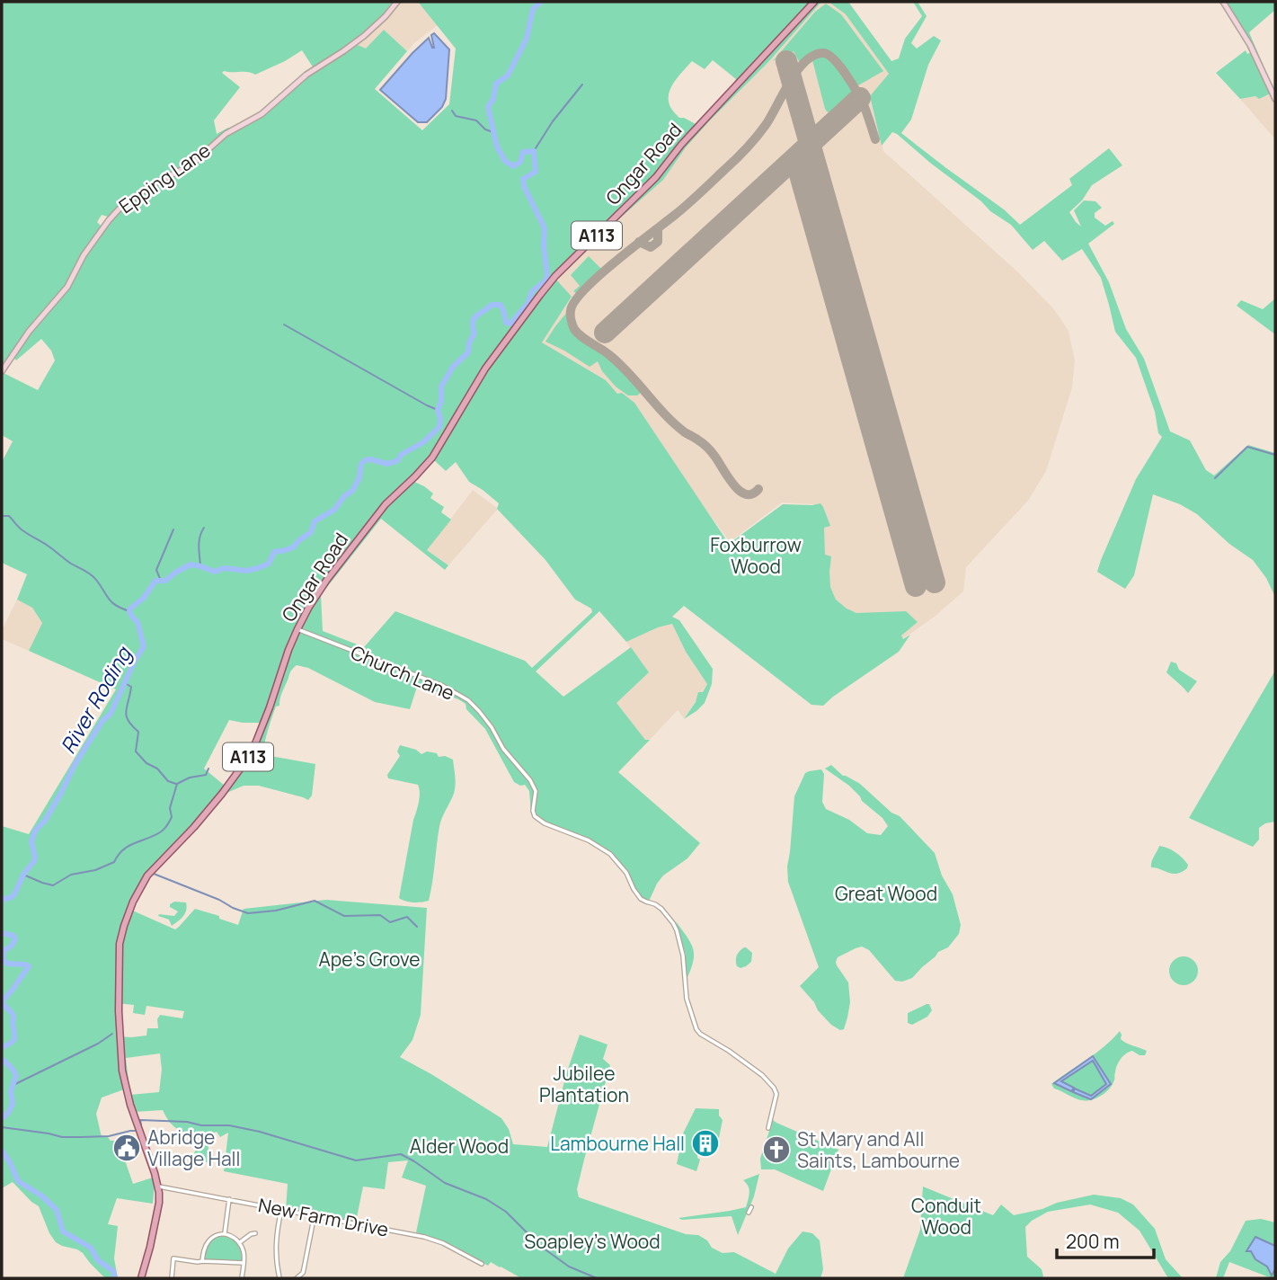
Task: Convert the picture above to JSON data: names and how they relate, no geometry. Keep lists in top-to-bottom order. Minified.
{"streets":{"main road":["Ongar Road","A113"],"street":["Epping Lane","Church Lane","New Farm Drive"]},"crossings":[["Ongar Road","Church Lane"],["Ongar Road","New Farm Drive"]],"water":["River Roding"],"parks":["Foxburrow Wood","Great Wood","Ape's Grove","Jubilee Plantation","Alder Wood","Conduit Wood","Soapley's Wood"],"places":{"building":["Lambourne Hall"],"public building":["Abridge Village Hall"],"church":["St Mary and All Saints, Lambourne"]},"scale_bar":"200 m"}
